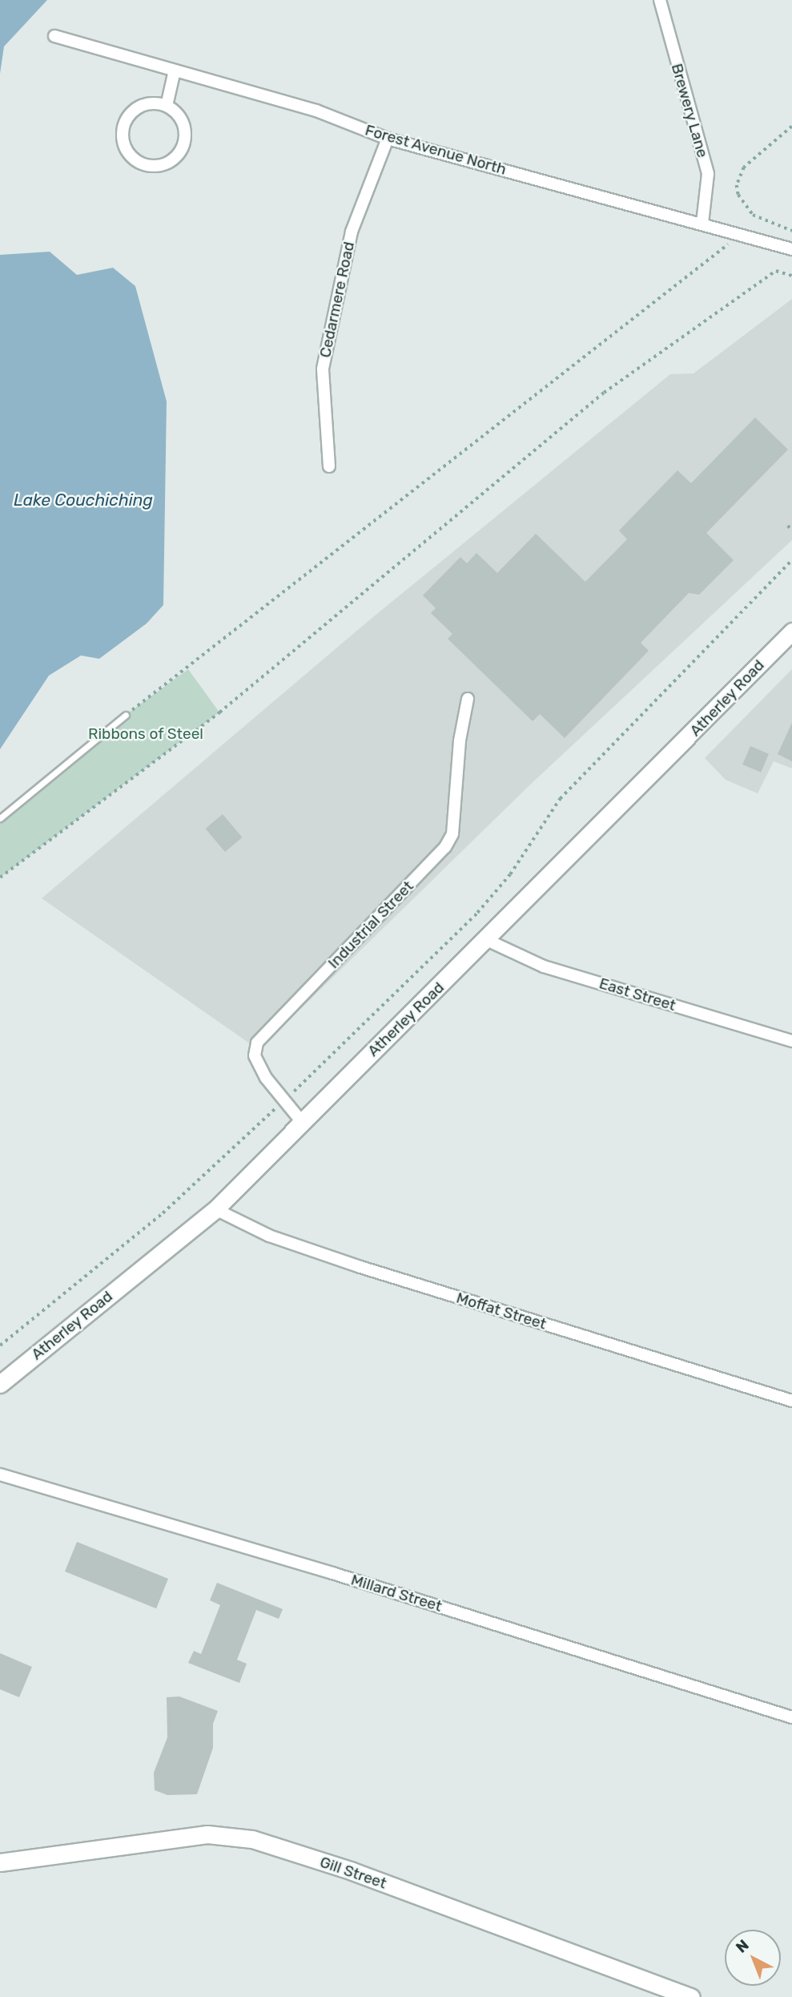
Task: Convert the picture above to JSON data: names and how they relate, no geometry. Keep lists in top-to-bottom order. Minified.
{"streets":{"main road":["Atherley Road","Gill Street"],"street":["Brewery Lane","Forest Avenue North","Cedarmere Road","Industrial Street","East Street","Moffat Street","Millard Street"]},"crossings":[["Brewery Lane","Forest Avenue North"],["Forest Avenue North","Cedarmere Road"],["Atherley Road","Industrial Street"],["Atherley Road","East Street"],["Atherley Road","Moffat Street"]],"water":["Lake Couchiching"],"parks":["Ribbons of Steel"],"north":"top left"}
